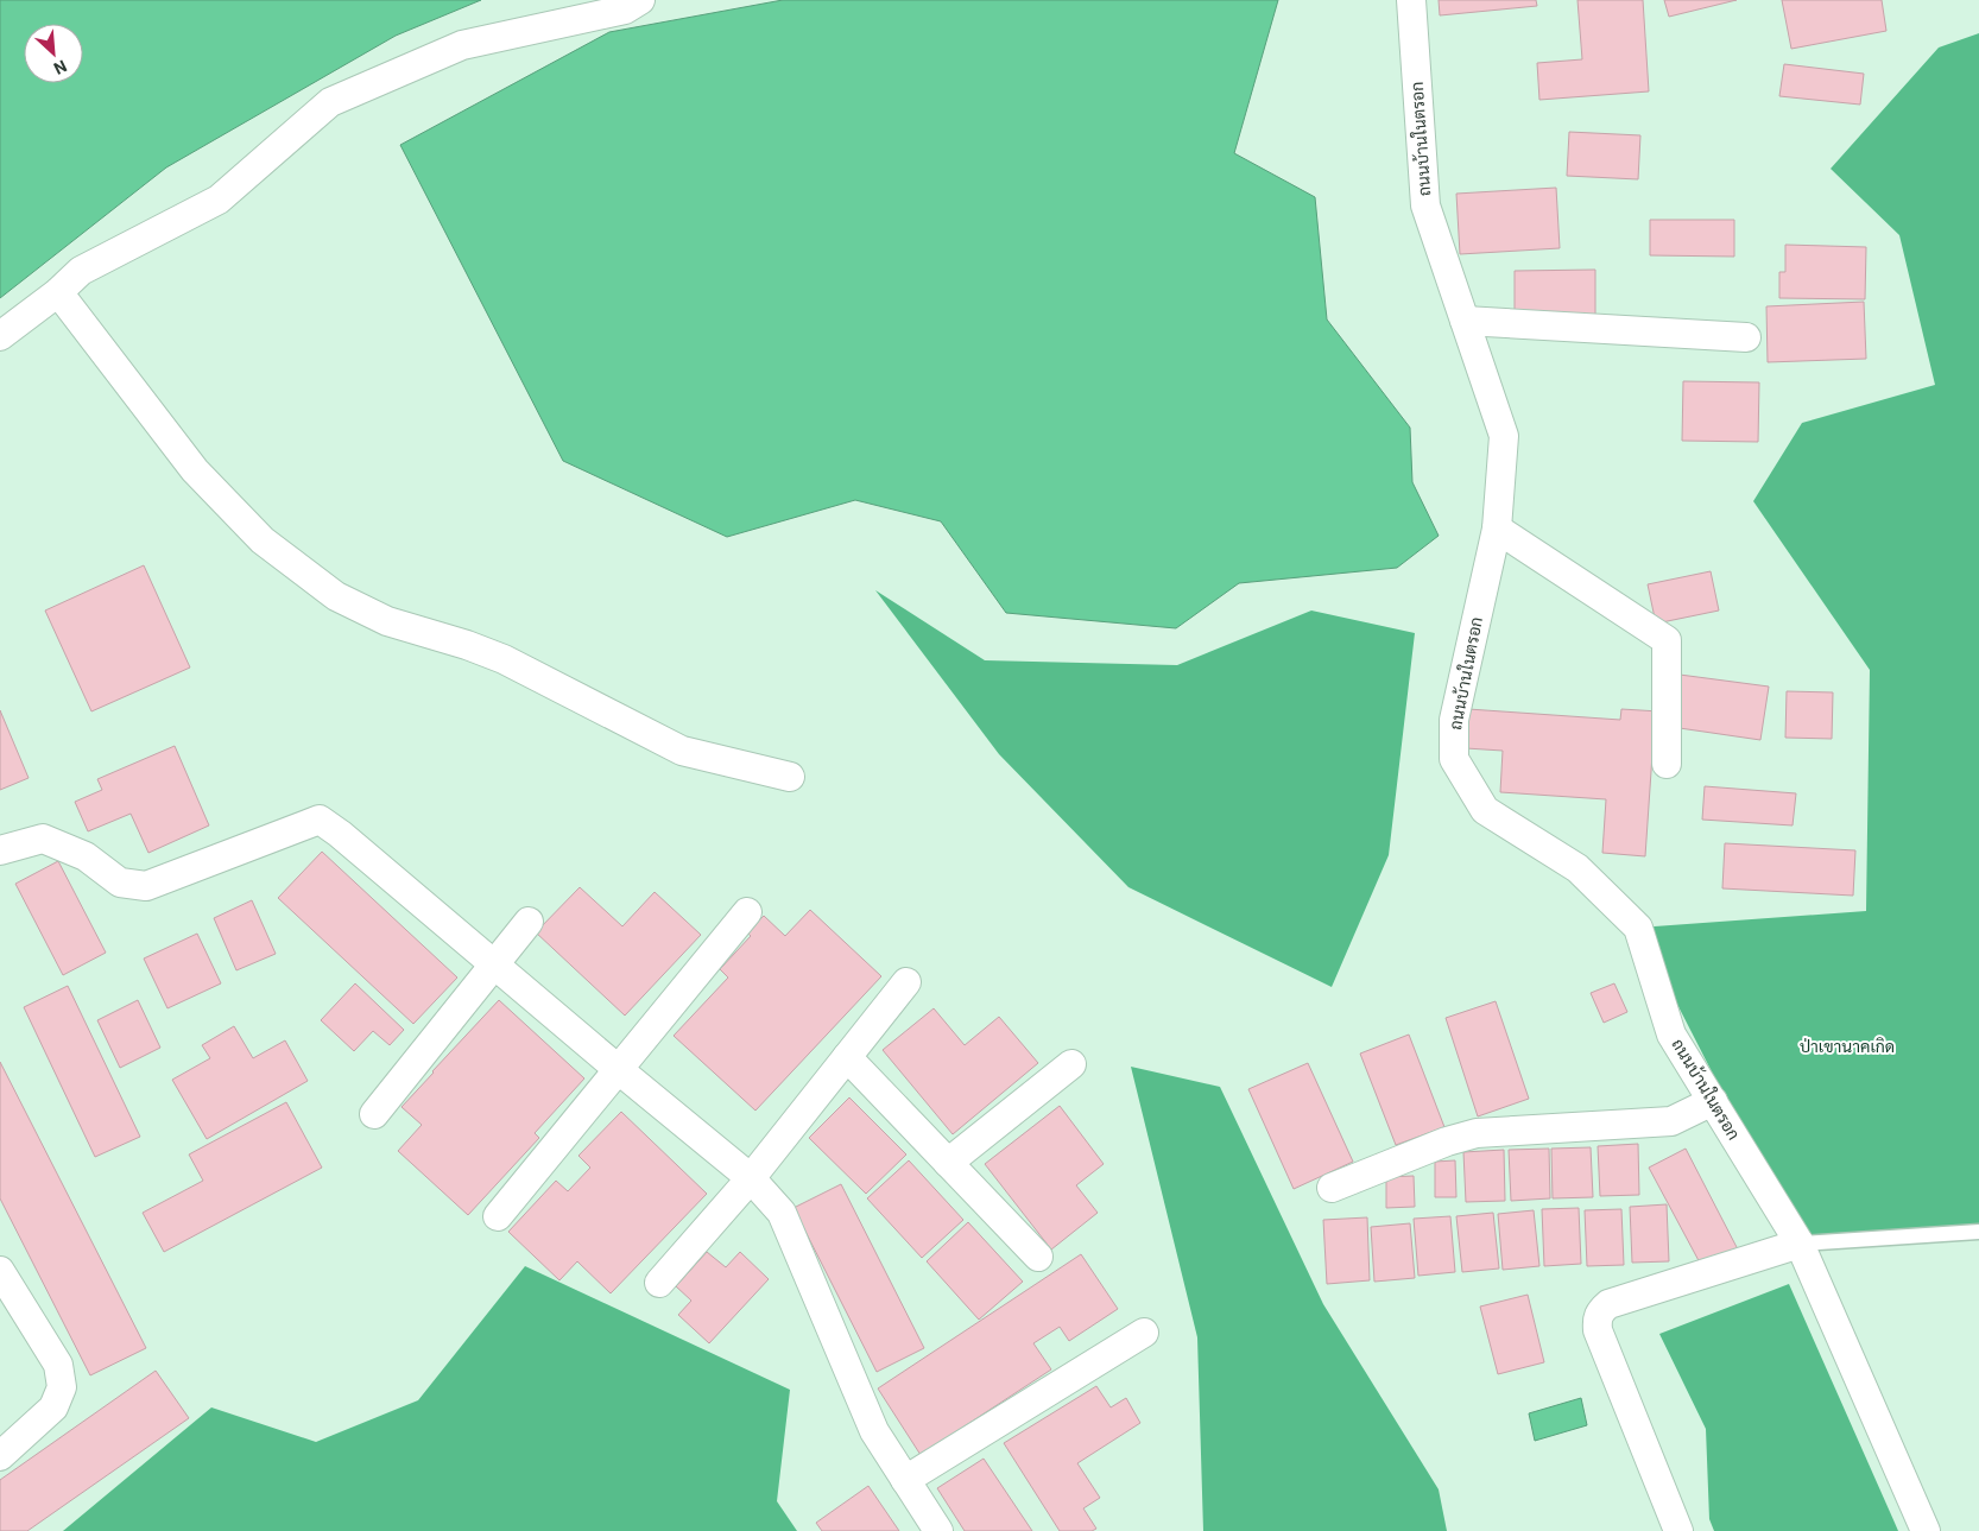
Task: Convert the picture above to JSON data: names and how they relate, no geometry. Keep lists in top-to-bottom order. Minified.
{"streets":{"street":["ถนนบ้านในตรอก"]},"parks":["ป่าเขานาคเกิด"],"north":"bottom right"}
